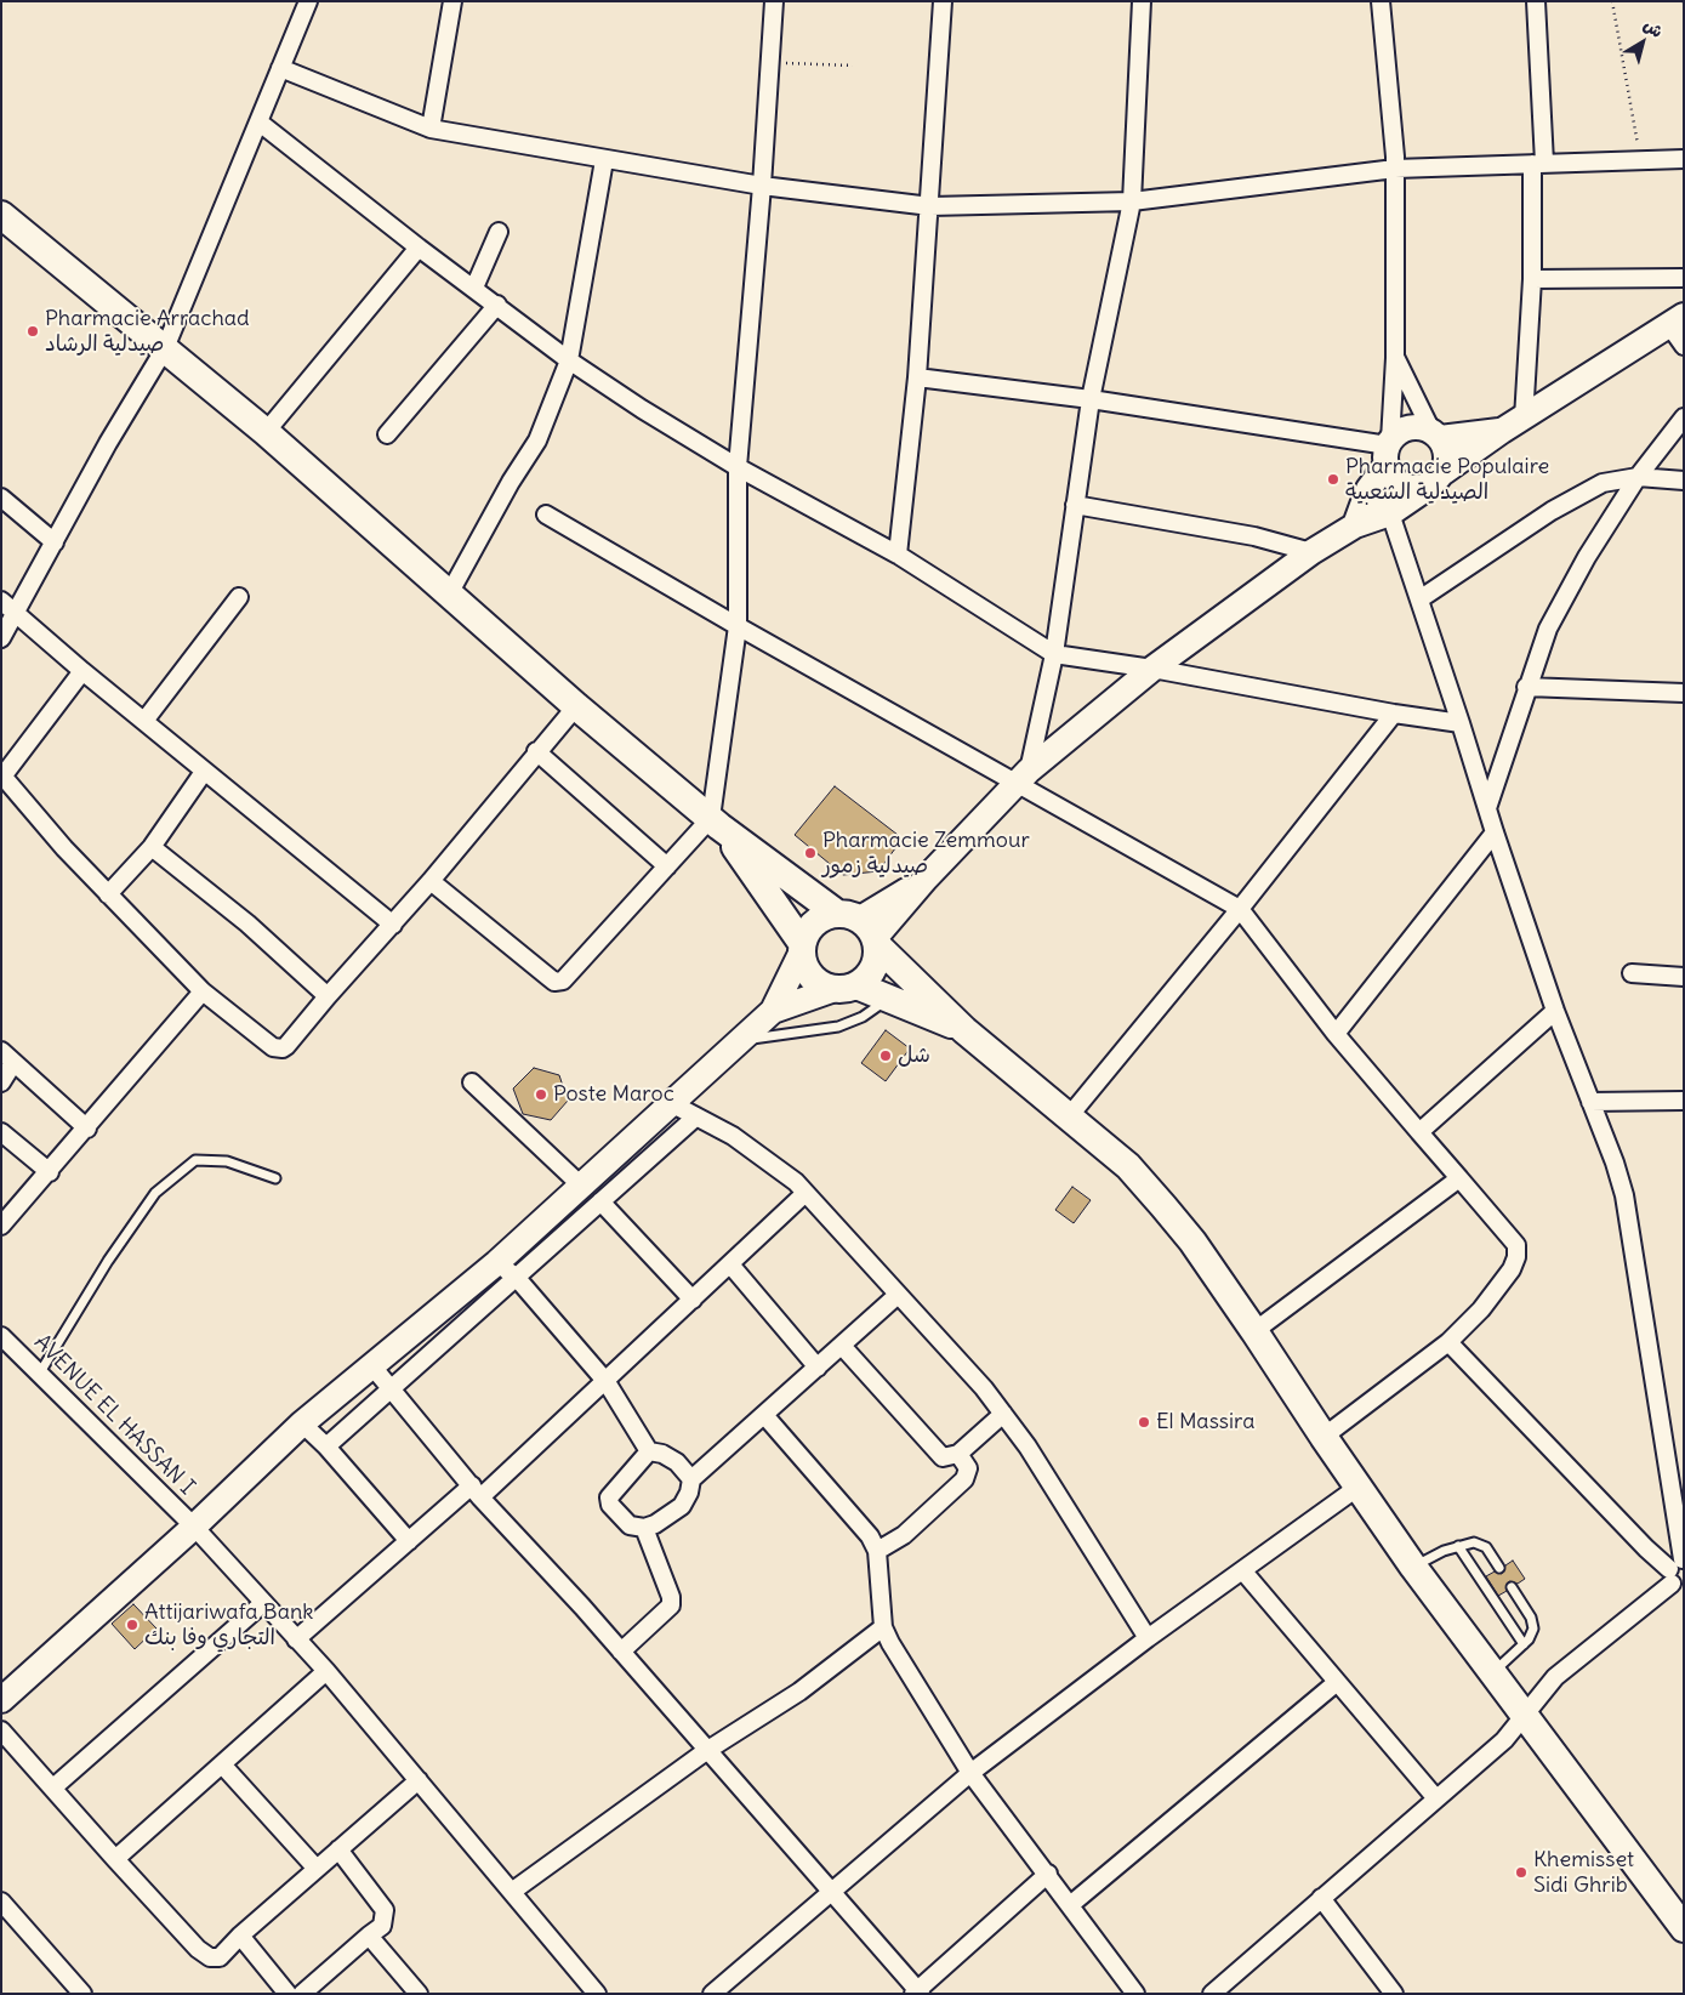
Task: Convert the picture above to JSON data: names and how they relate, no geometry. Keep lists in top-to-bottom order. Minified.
{"streets":{"street":["AVENUE EL HASSAN I"]},"places":["Pharmacie Arrachad صيدلية الرشاد","Pharmacie Populaire الصيدلية الشعبية","Pharmacie Zemmour صيدلية زمور","شل","Poste Maroc","El Massira","Attijariwafa Bank التجاري وفا بنك","Khemisset Sidi Ghrib"],"north":"top right"}
